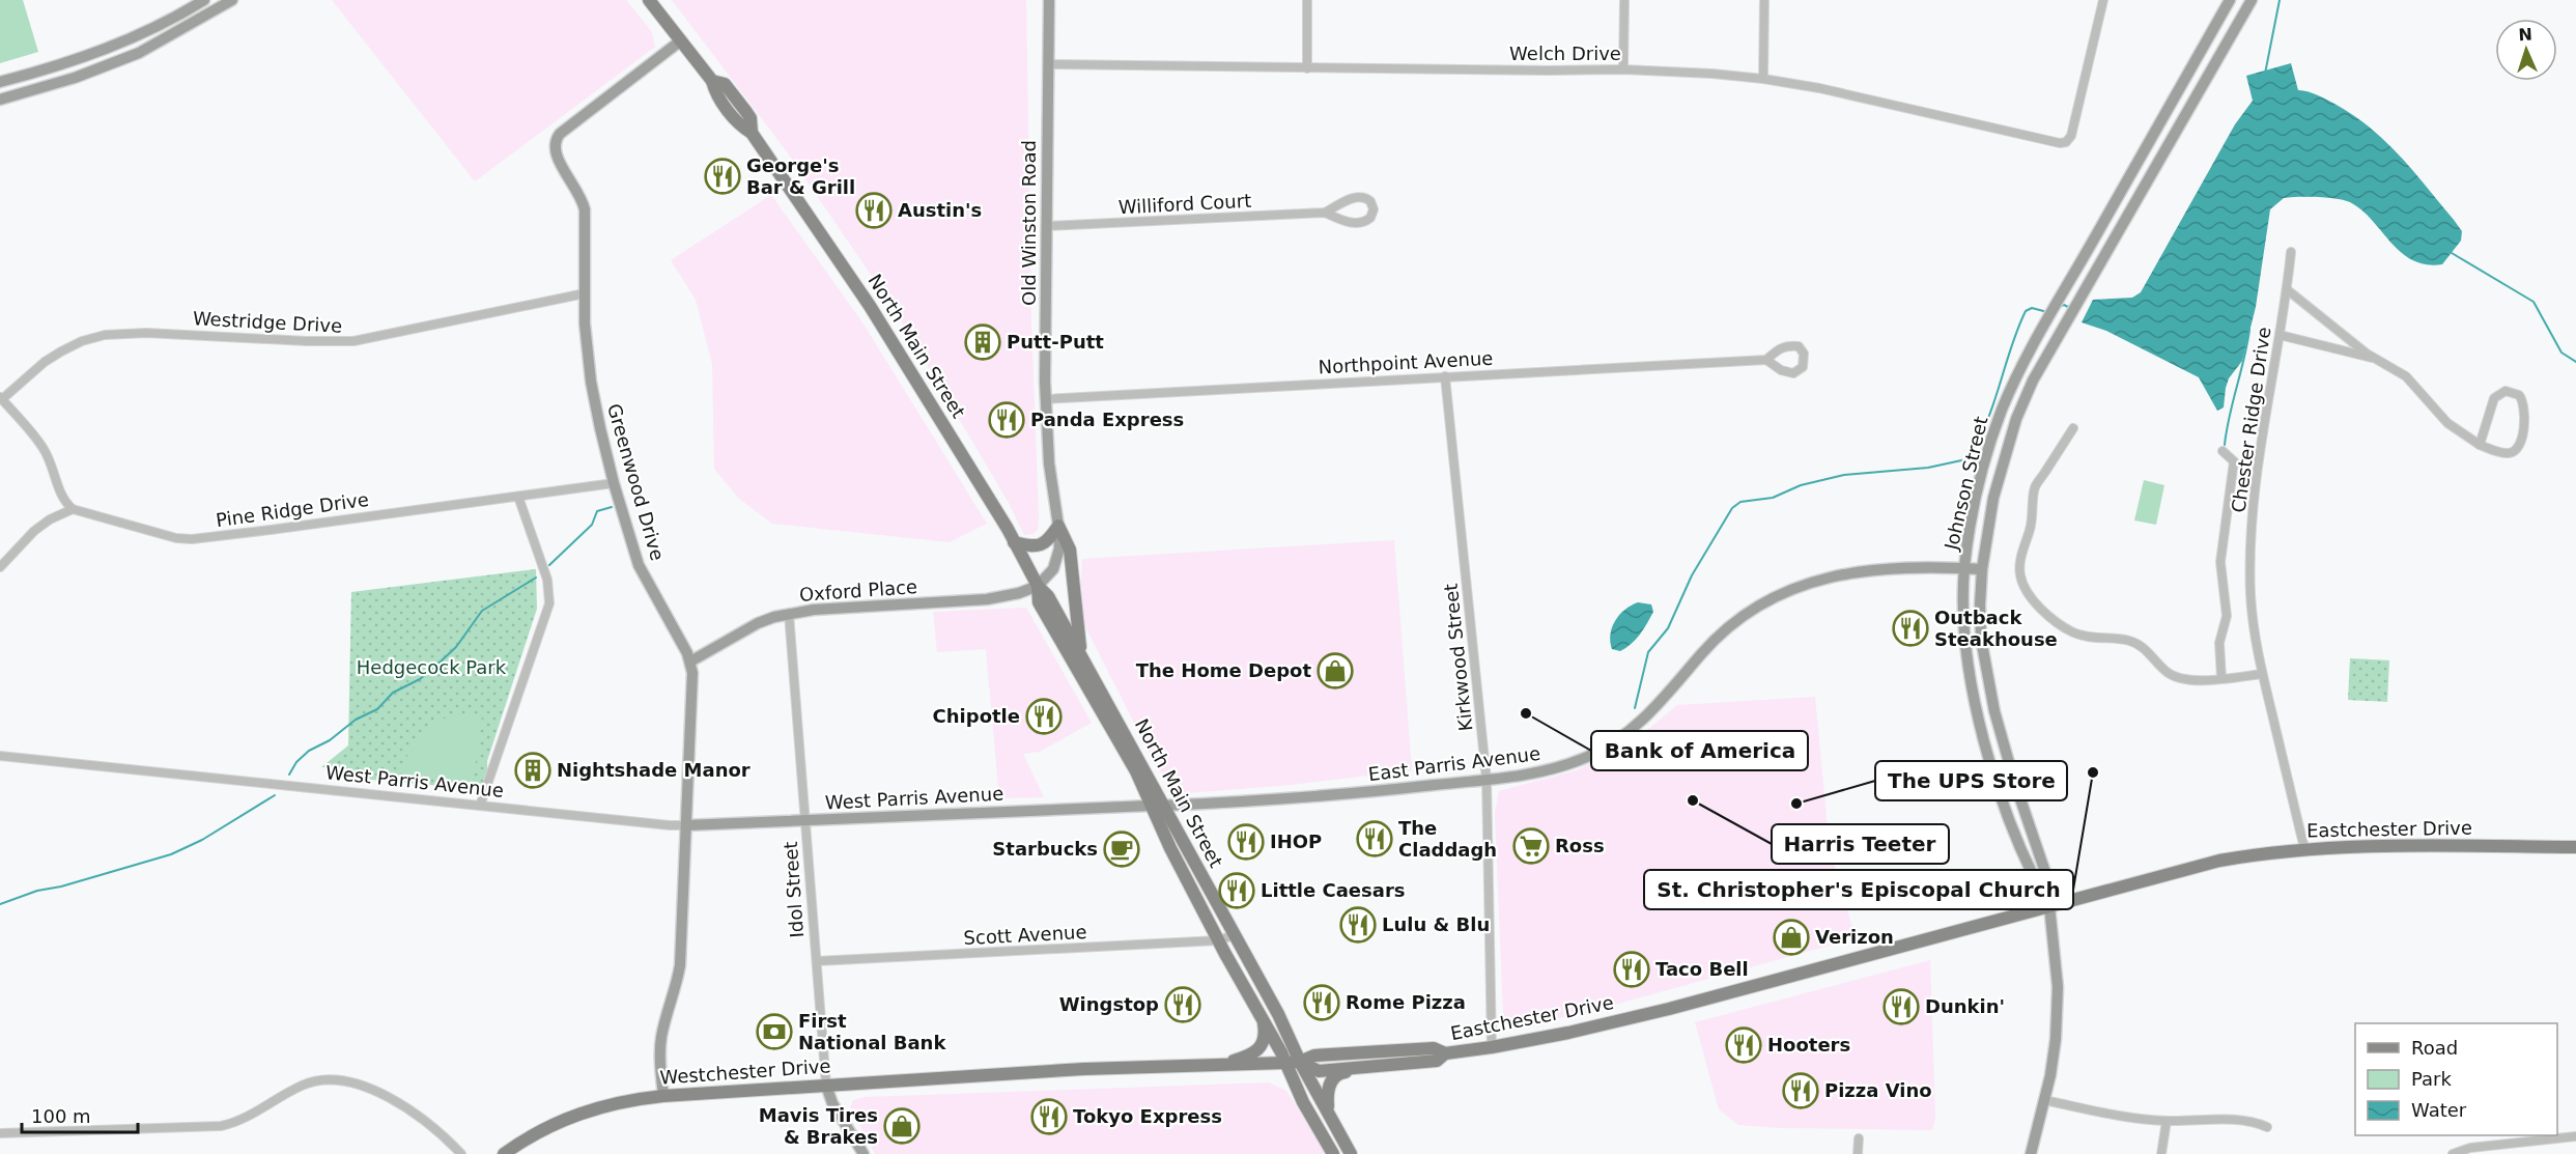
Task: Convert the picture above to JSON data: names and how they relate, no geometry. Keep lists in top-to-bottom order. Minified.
{"streets":{"main road":["North Main Street","Eastchester Drive","Westchester Drive"],"street":["Welch Drive","Williford Court","Old Winston Road","Westridge Drive","Northpoint Avenue","Chester Ridge Drive","Greenwood Drive","Johnson Street","Pine Ridge Drive","Oxford Place","Kirkwood Street","East Parris Avenue","West Parris Avenue","Idol Street","Scott Avenue"]},"crossings":[["Welch Drive","Old Winston Road"],["Williford Court","Old Winston Road"],["Old Winston Road","North Main Street"],["Old Winston Road","Northpoint Avenue"],["Old Winston Road","Oxford Place"],["Westridge Drive","Greenwood Drive"],["North Main Street","Greenwood Drive"],["North Main Street","Oxford Place"],["North Main Street","East Parris Avenue"],["North Main Street","West Parris Avenue"],["North Main Street","Eastchester Drive"],["North Main Street","Scott Avenue"],["North Main Street","Westchester Drive"],["Northpoint Avenue","Kirkwood Street"],["Chester Ridge Drive","Eastchester Drive"],["Greenwood Drive","Pine Ridge Drive"],["Greenwood Drive","Oxford Place"],["Greenwood Drive","West Parris Avenue"],["Greenwood Drive","Westchester Drive"],["Johnson Street","East Parris Avenue"],["Johnson Street","Eastchester Drive"],["Oxford Place","Idol Street"],["Kirkwood Street","East Parris Avenue"],["Kirkwood Street","Eastchester Drive"],["East Parris Avenue","West Parris Avenue"],["West Parris Avenue","Idol Street"],["Eastchester Drive","Westchester Drive"],["Idol Street","Scott Avenue"],["Idol Street","Westchester Drive"]],"parks":["Hedgecock Park"],"places":{"restaurant":["George's Bar & Grill","Austin's","Panda Express","Outback Steakhouse","Chipotle","The Claddagh","IHOP","Little Caesars","Lulu & Blu","Taco Bell","Rome Pizza","Wingstop","Dunkin'","Hooters","Pizza Vino","Tokyo Express"],"building":["Putt-Putt","Nightshade Manor"],"shop":["The Home Depot","Verizon","Mavis Tires & Brakes"],"other":["Bank of America","St. Christopher's Episcopal Church","Harris Teeter","The UPS Store"],"supermarket":["Ross"],"cafe":["Starbucks"],"bank":["First National Bank"]},"legend":["Road","Park","Water"],"scale_bar":"100 m","north":"top"}
